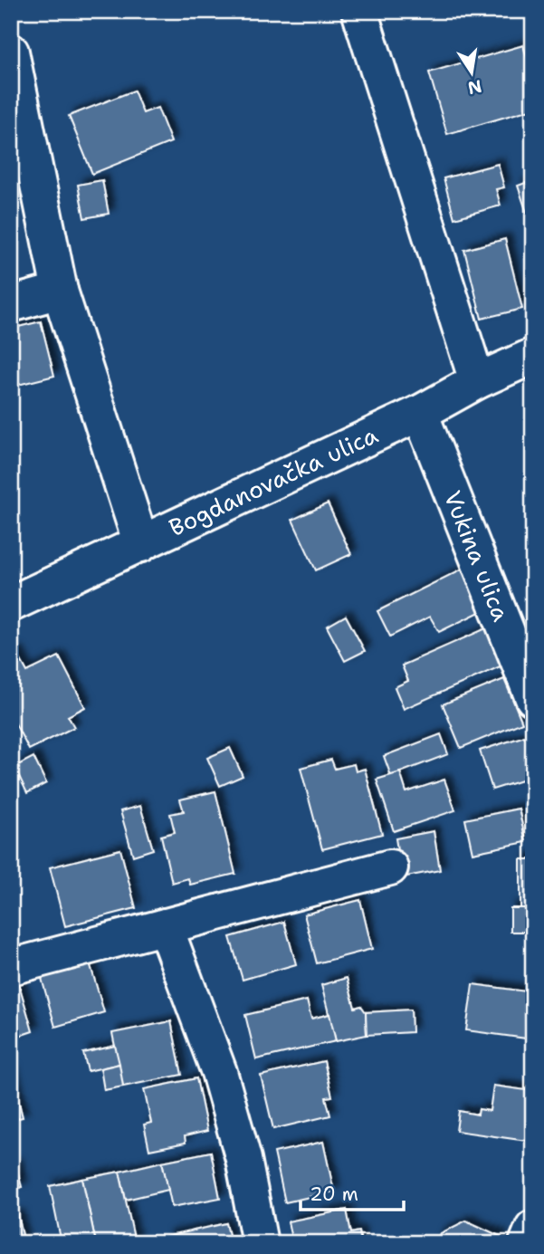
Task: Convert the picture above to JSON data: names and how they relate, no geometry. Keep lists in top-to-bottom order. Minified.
{"streets":{"street":["Bogdanovačka ulica","Vukina ulica"]},"crossings":[["Bogdanovačka ulica","Vukina ulica"]],"scale_bar":"20 m","north":"bottom"}
